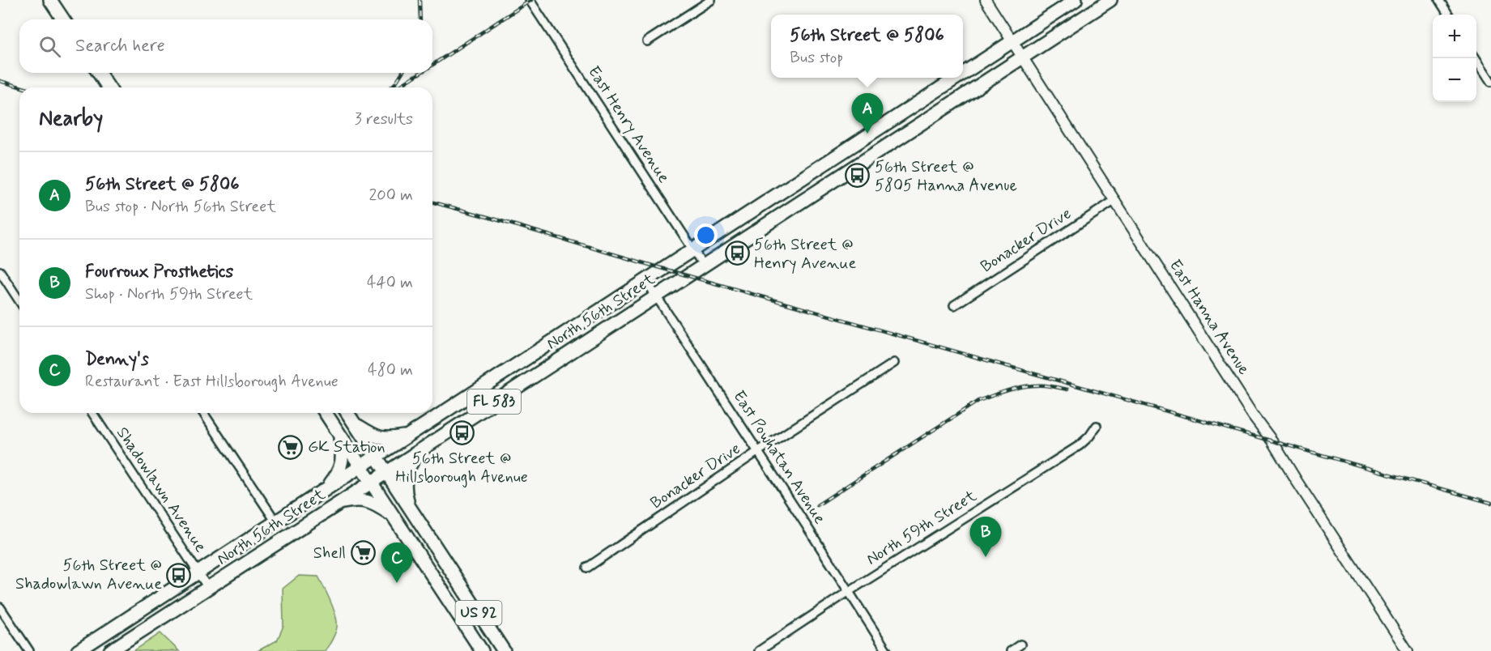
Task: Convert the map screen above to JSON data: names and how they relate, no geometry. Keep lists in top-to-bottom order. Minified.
{"streets":{"main road":["North 56th Street","FL 583","US 92"],"street":["East Henry Avenue","Bonacker Drive","East Hanna Avenue","East Powhatan Avenue","Shadowlawn Avenue","North 59th Street"]},"crossings":[["East Henry Avenue","North 56th Street"],["Bonacker Drive","East Hanna Avenue"],["Bonacker Drive","East Powhatan Avenue"],["North 56th Street","East Hanna Avenue"],["North 56th Street","East Powhatan Avenue"],["North 56th Street","Shadowlawn Avenue"],["North 56th Street","US 92"],["East Powhatan Avenue","North 59th Street"]],"places":{"bus stop":["56th Street @ 5805 Hanna Avenue","56th Street @ Henry Avenue","56th Street @ Hillsborough Avenue","56th Street @ Shadowlawn Avenue"],"supermarket":["GK Station","Shell"]},"page":{"map_buttons":["+","−"],"popup":["56th Street @ 5806","Bus stop"],"search":"Search here","heading":["Nearby","3 results"],"pins":["A","B","C"],"list":[{"mark":"A","name":"56th Street @ 5806","note":"Bus stop · North 56th Street","value":"200 m"},{"mark":"B","name":"Fourroux Prosthetics","note":"Shop · North 59th Street","value":"440 m"},{"mark":"C","name":"Denny's","note":"Restaurant · East Hillsborough Avenue","value":"480 m"}]}}
